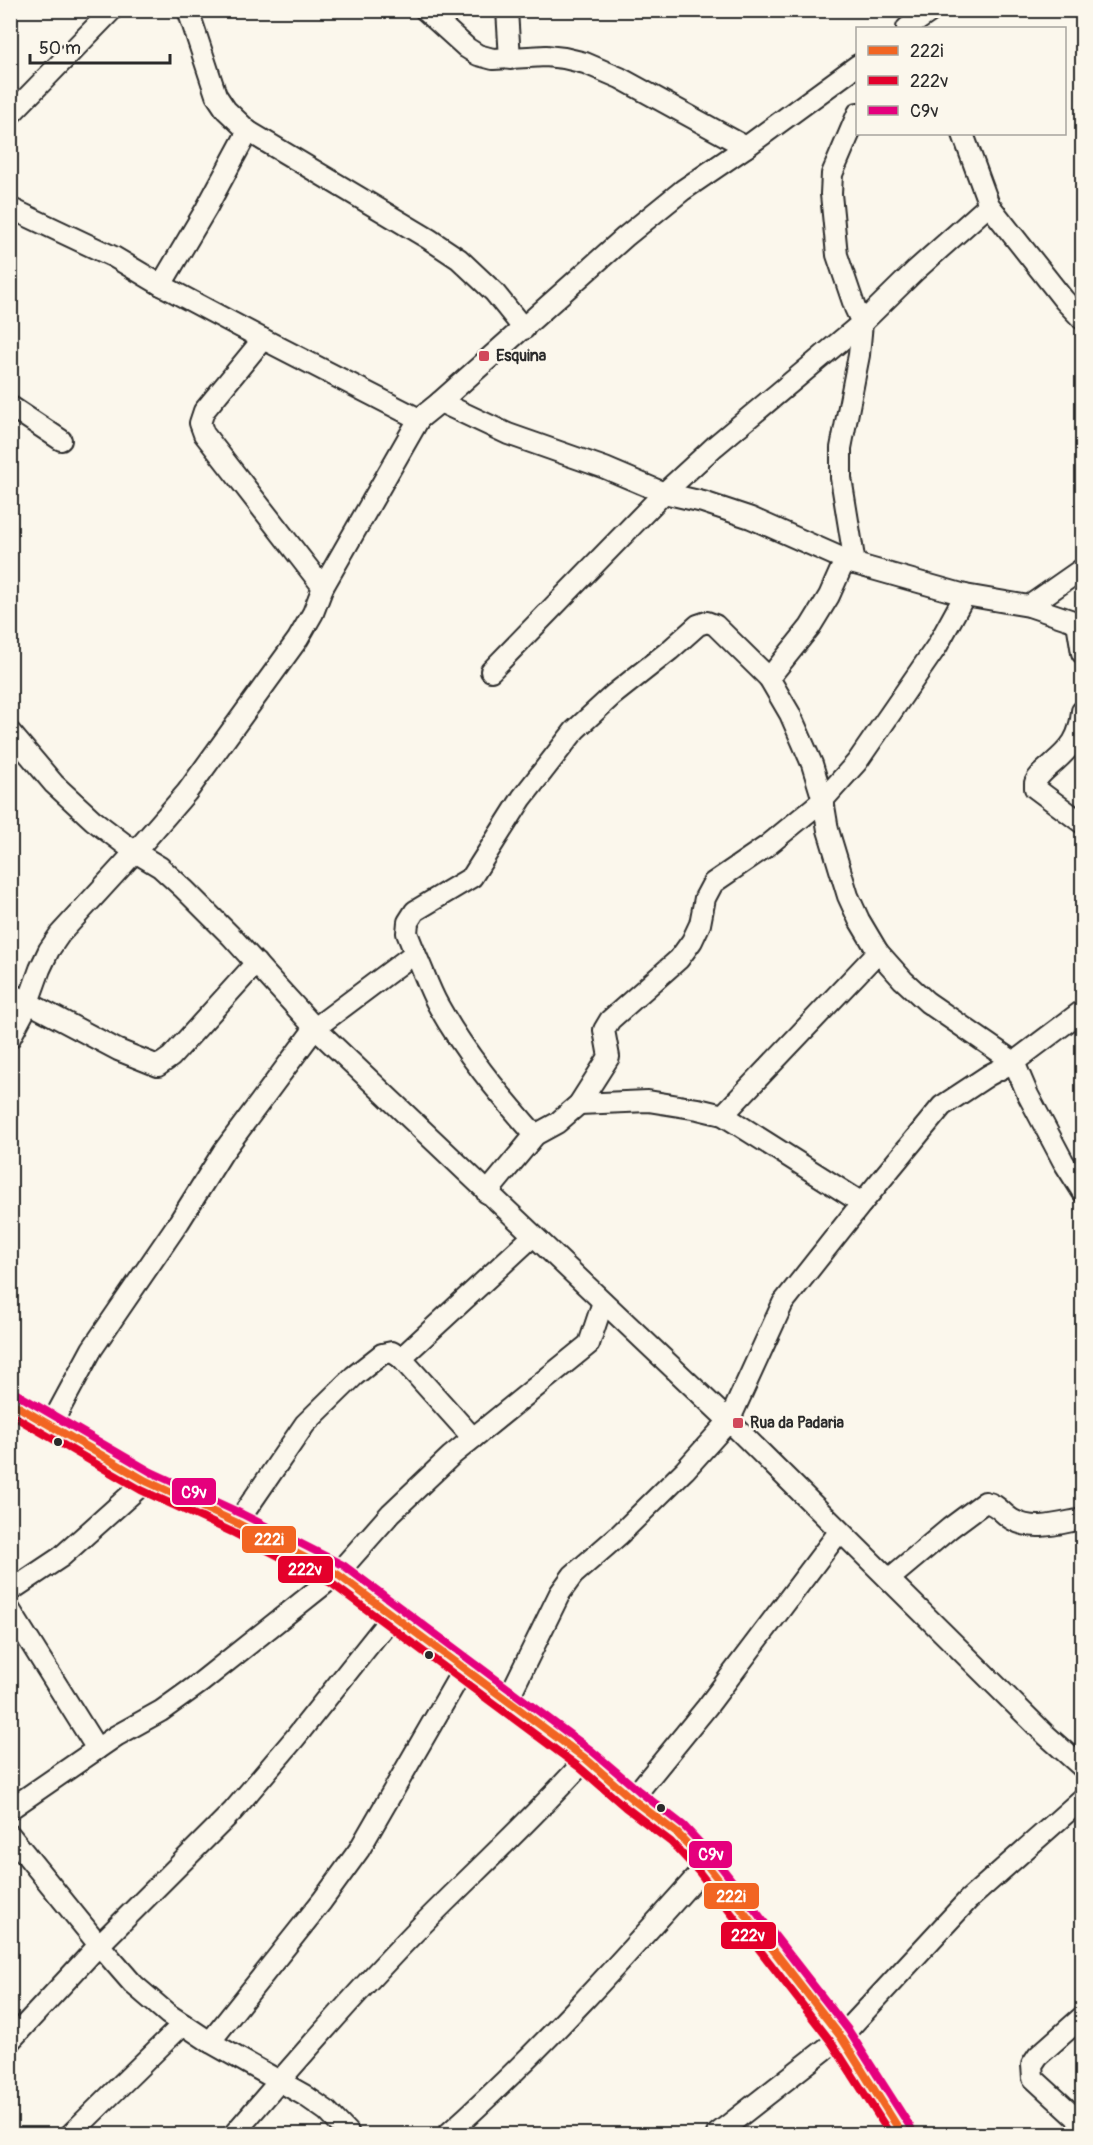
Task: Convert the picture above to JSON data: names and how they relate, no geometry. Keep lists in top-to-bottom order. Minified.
{"places":{"transit":["Esquina","Rua da Padaria"]},"lines":["transit line C9v","transit line 222i","transit line 222v"],"legend":["222i","222v","C9v"],"scale_bar":"50 m"}
